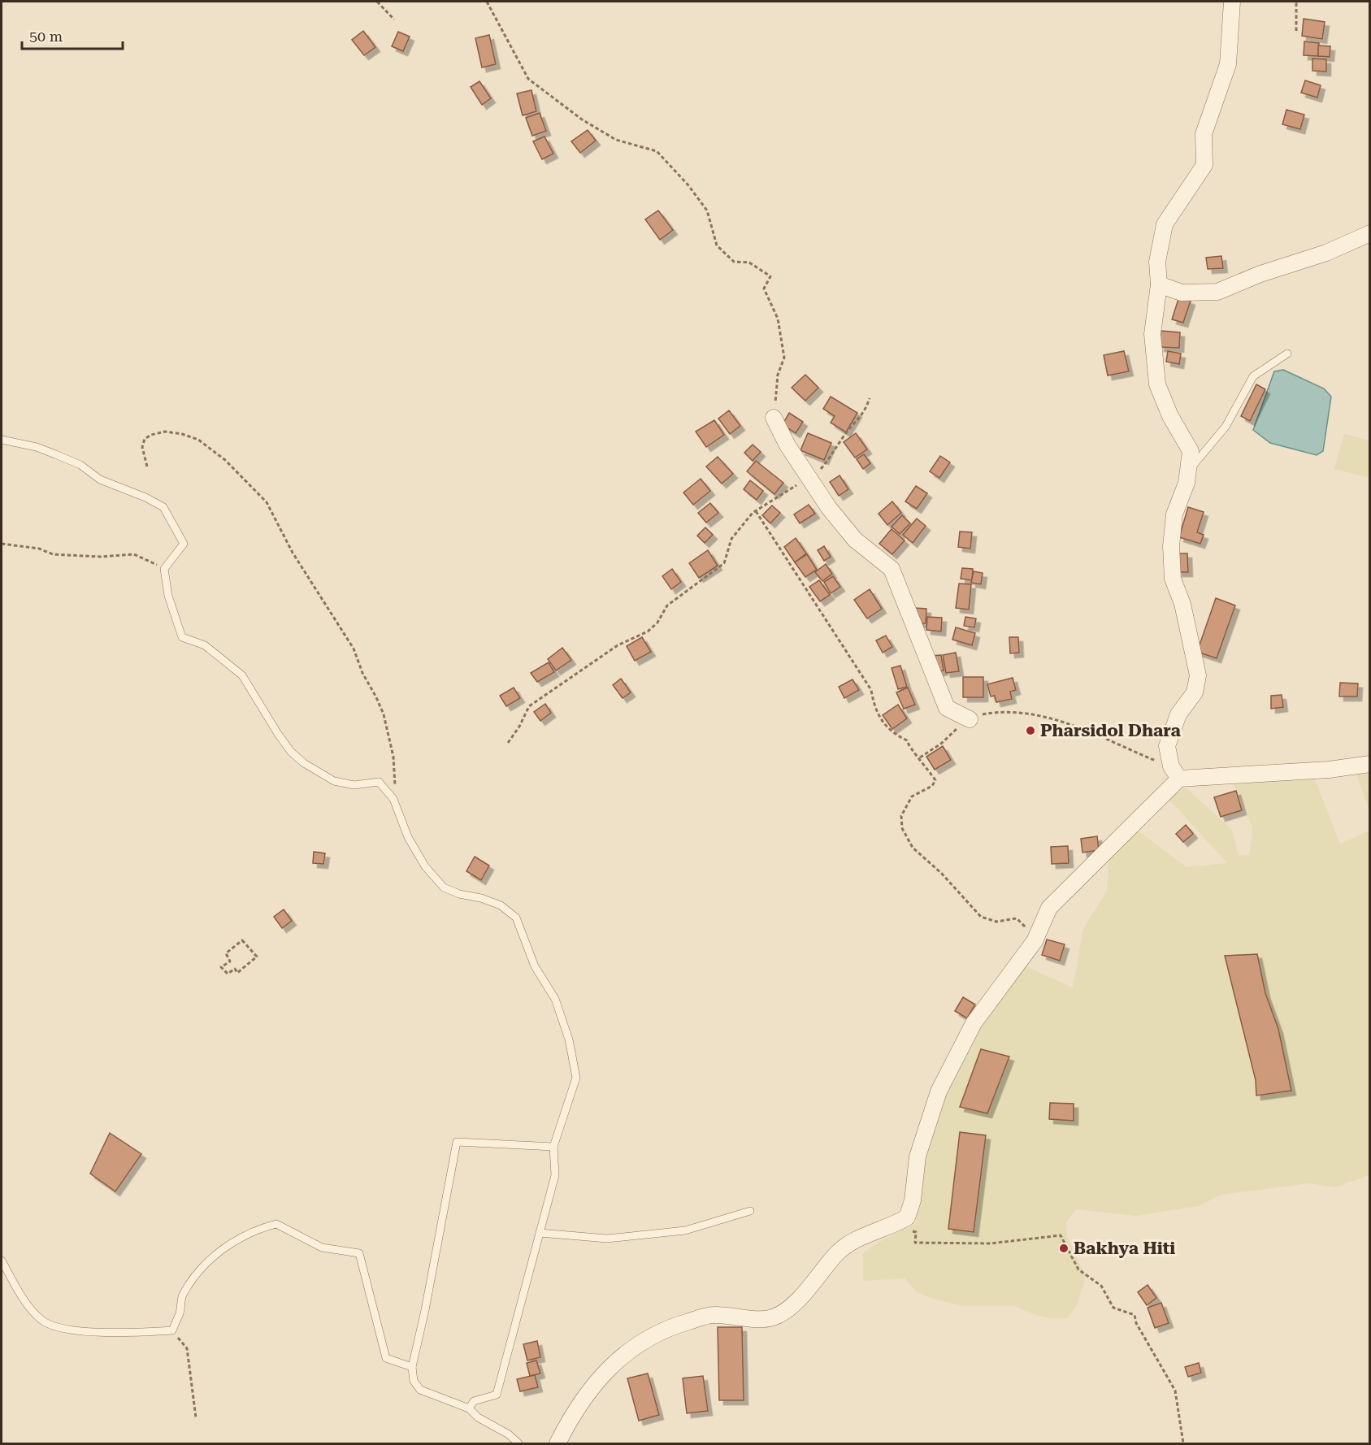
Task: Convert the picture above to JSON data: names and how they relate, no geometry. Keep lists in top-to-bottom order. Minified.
{"places":["Pharsidol Dhara","Bakhya Hiti"],"scale_bar":"50 m"}
